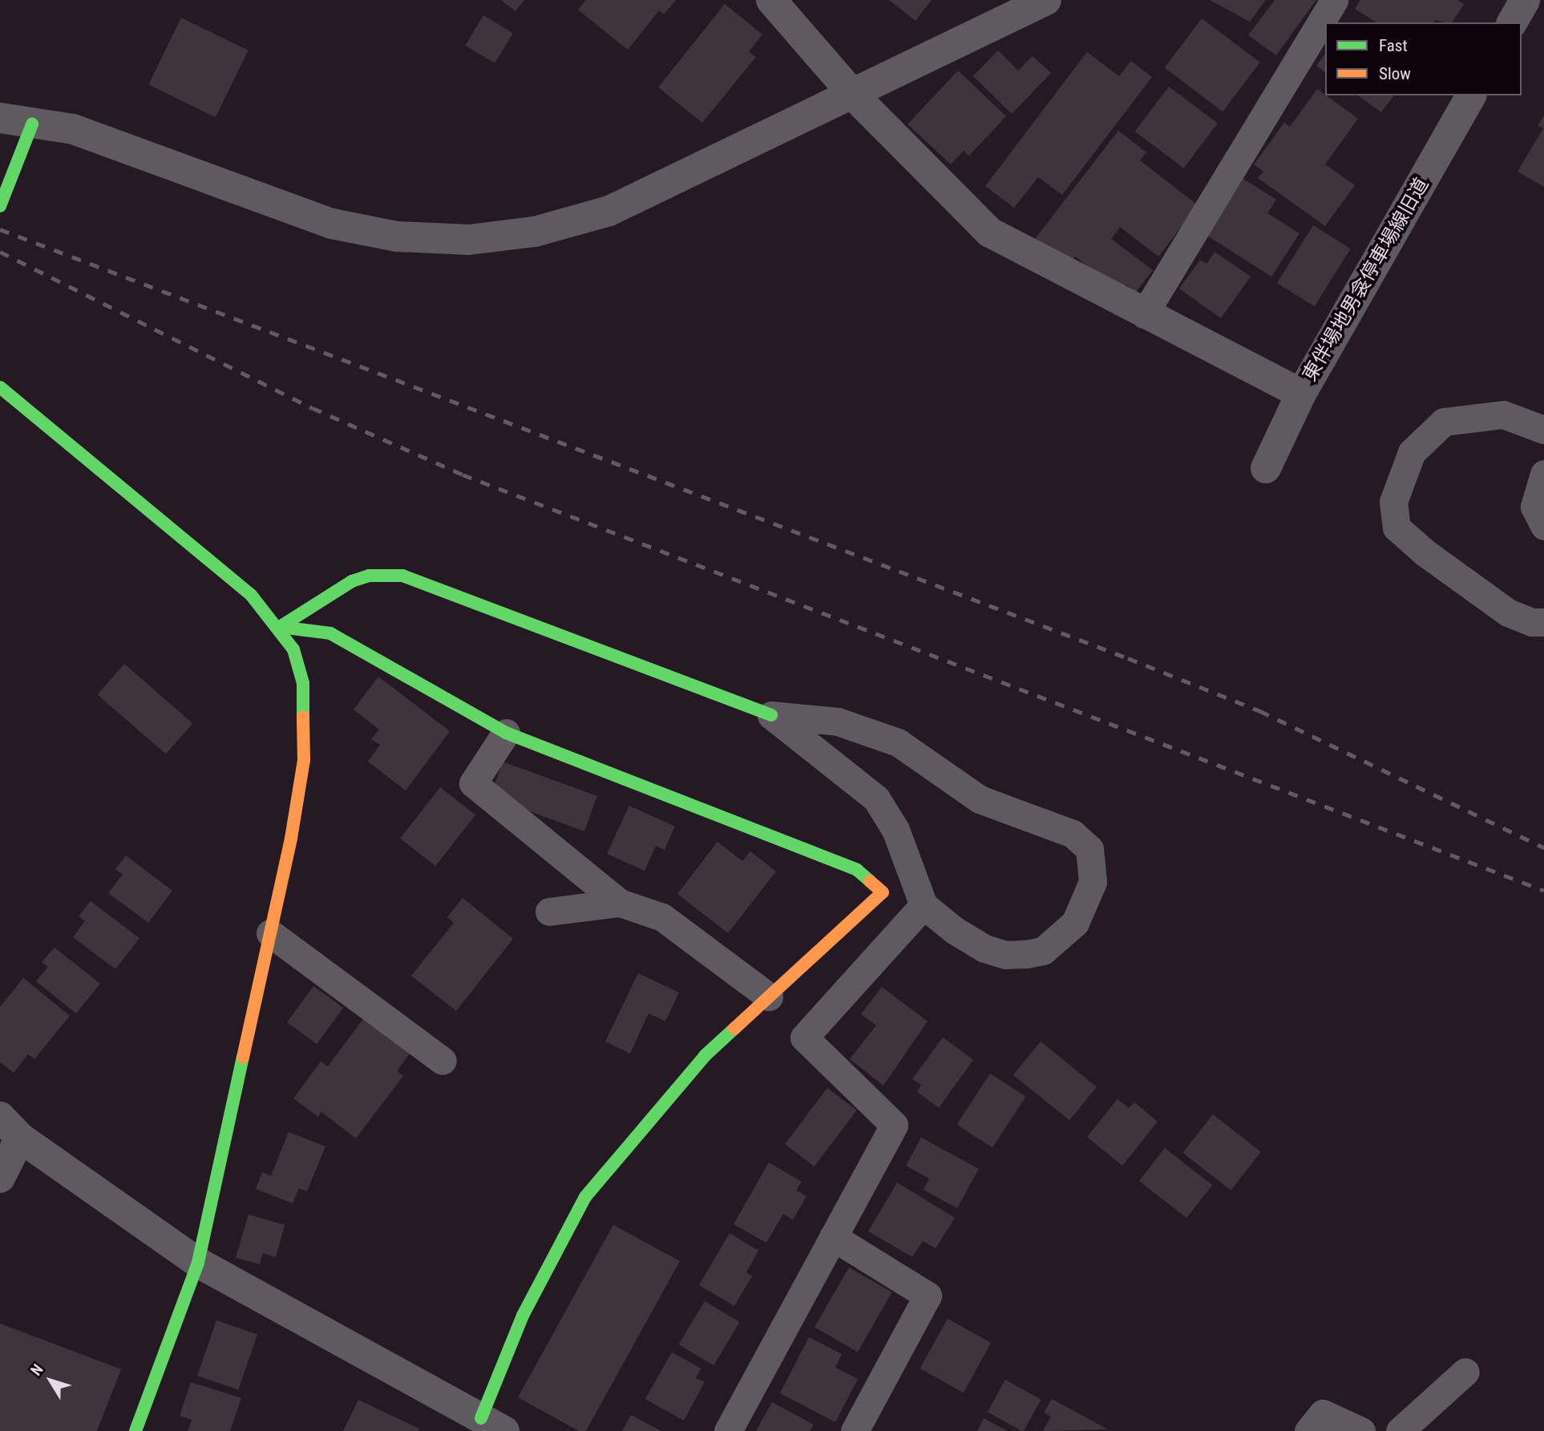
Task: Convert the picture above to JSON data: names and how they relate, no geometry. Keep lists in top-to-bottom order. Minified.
{"streets":{"street":["東伴場地男衾停車場線旧道"]},"legend":["Fast","Slow"],"north":"top left"}
